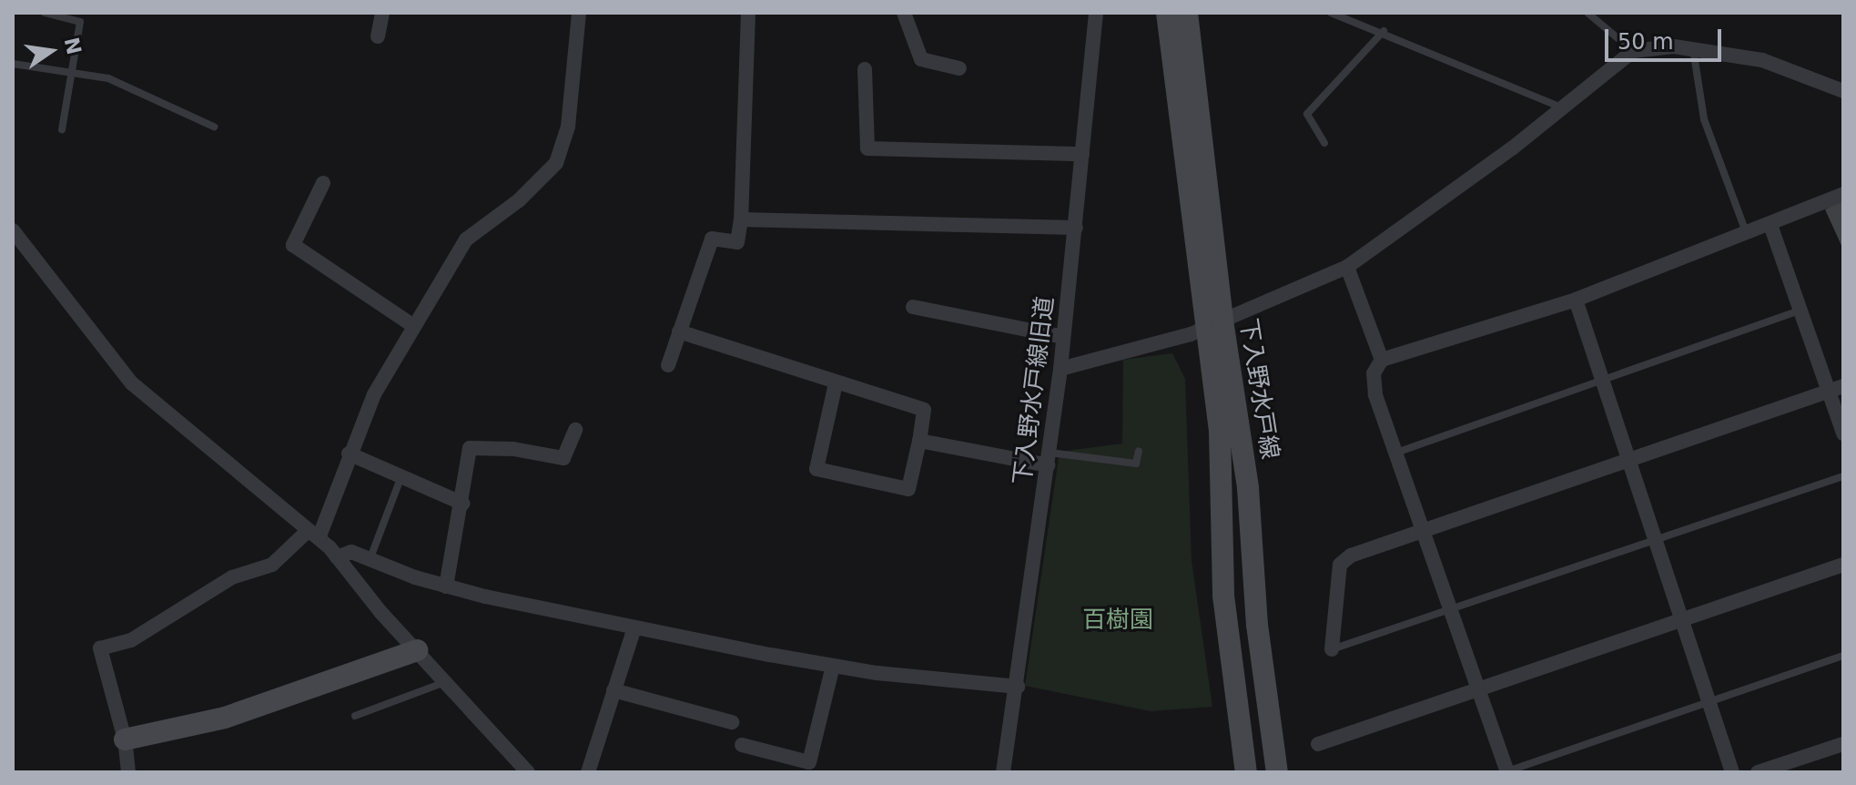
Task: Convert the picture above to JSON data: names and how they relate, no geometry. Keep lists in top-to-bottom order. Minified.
{"streets":{"main road":["下入野水戸線"],"street":["下入野水戸線旧道"]},"parks":["百樹園"],"scale_bar":"50 m","north":"right"}
